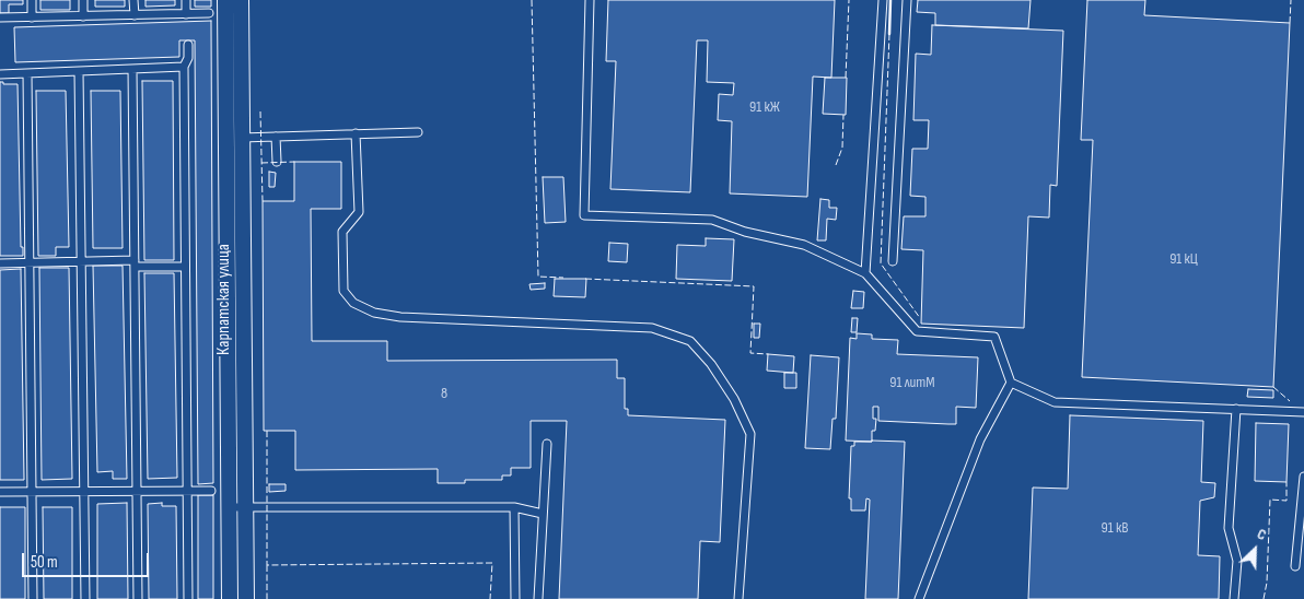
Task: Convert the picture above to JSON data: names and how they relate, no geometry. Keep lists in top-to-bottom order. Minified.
{"streets":{"street":["Карпатская улица"]},"house_numbers":["91 кЖ","91 кЦ","91 литМ","8","91 кВ"],"scale_bar":"50 m","north":"top right"}
